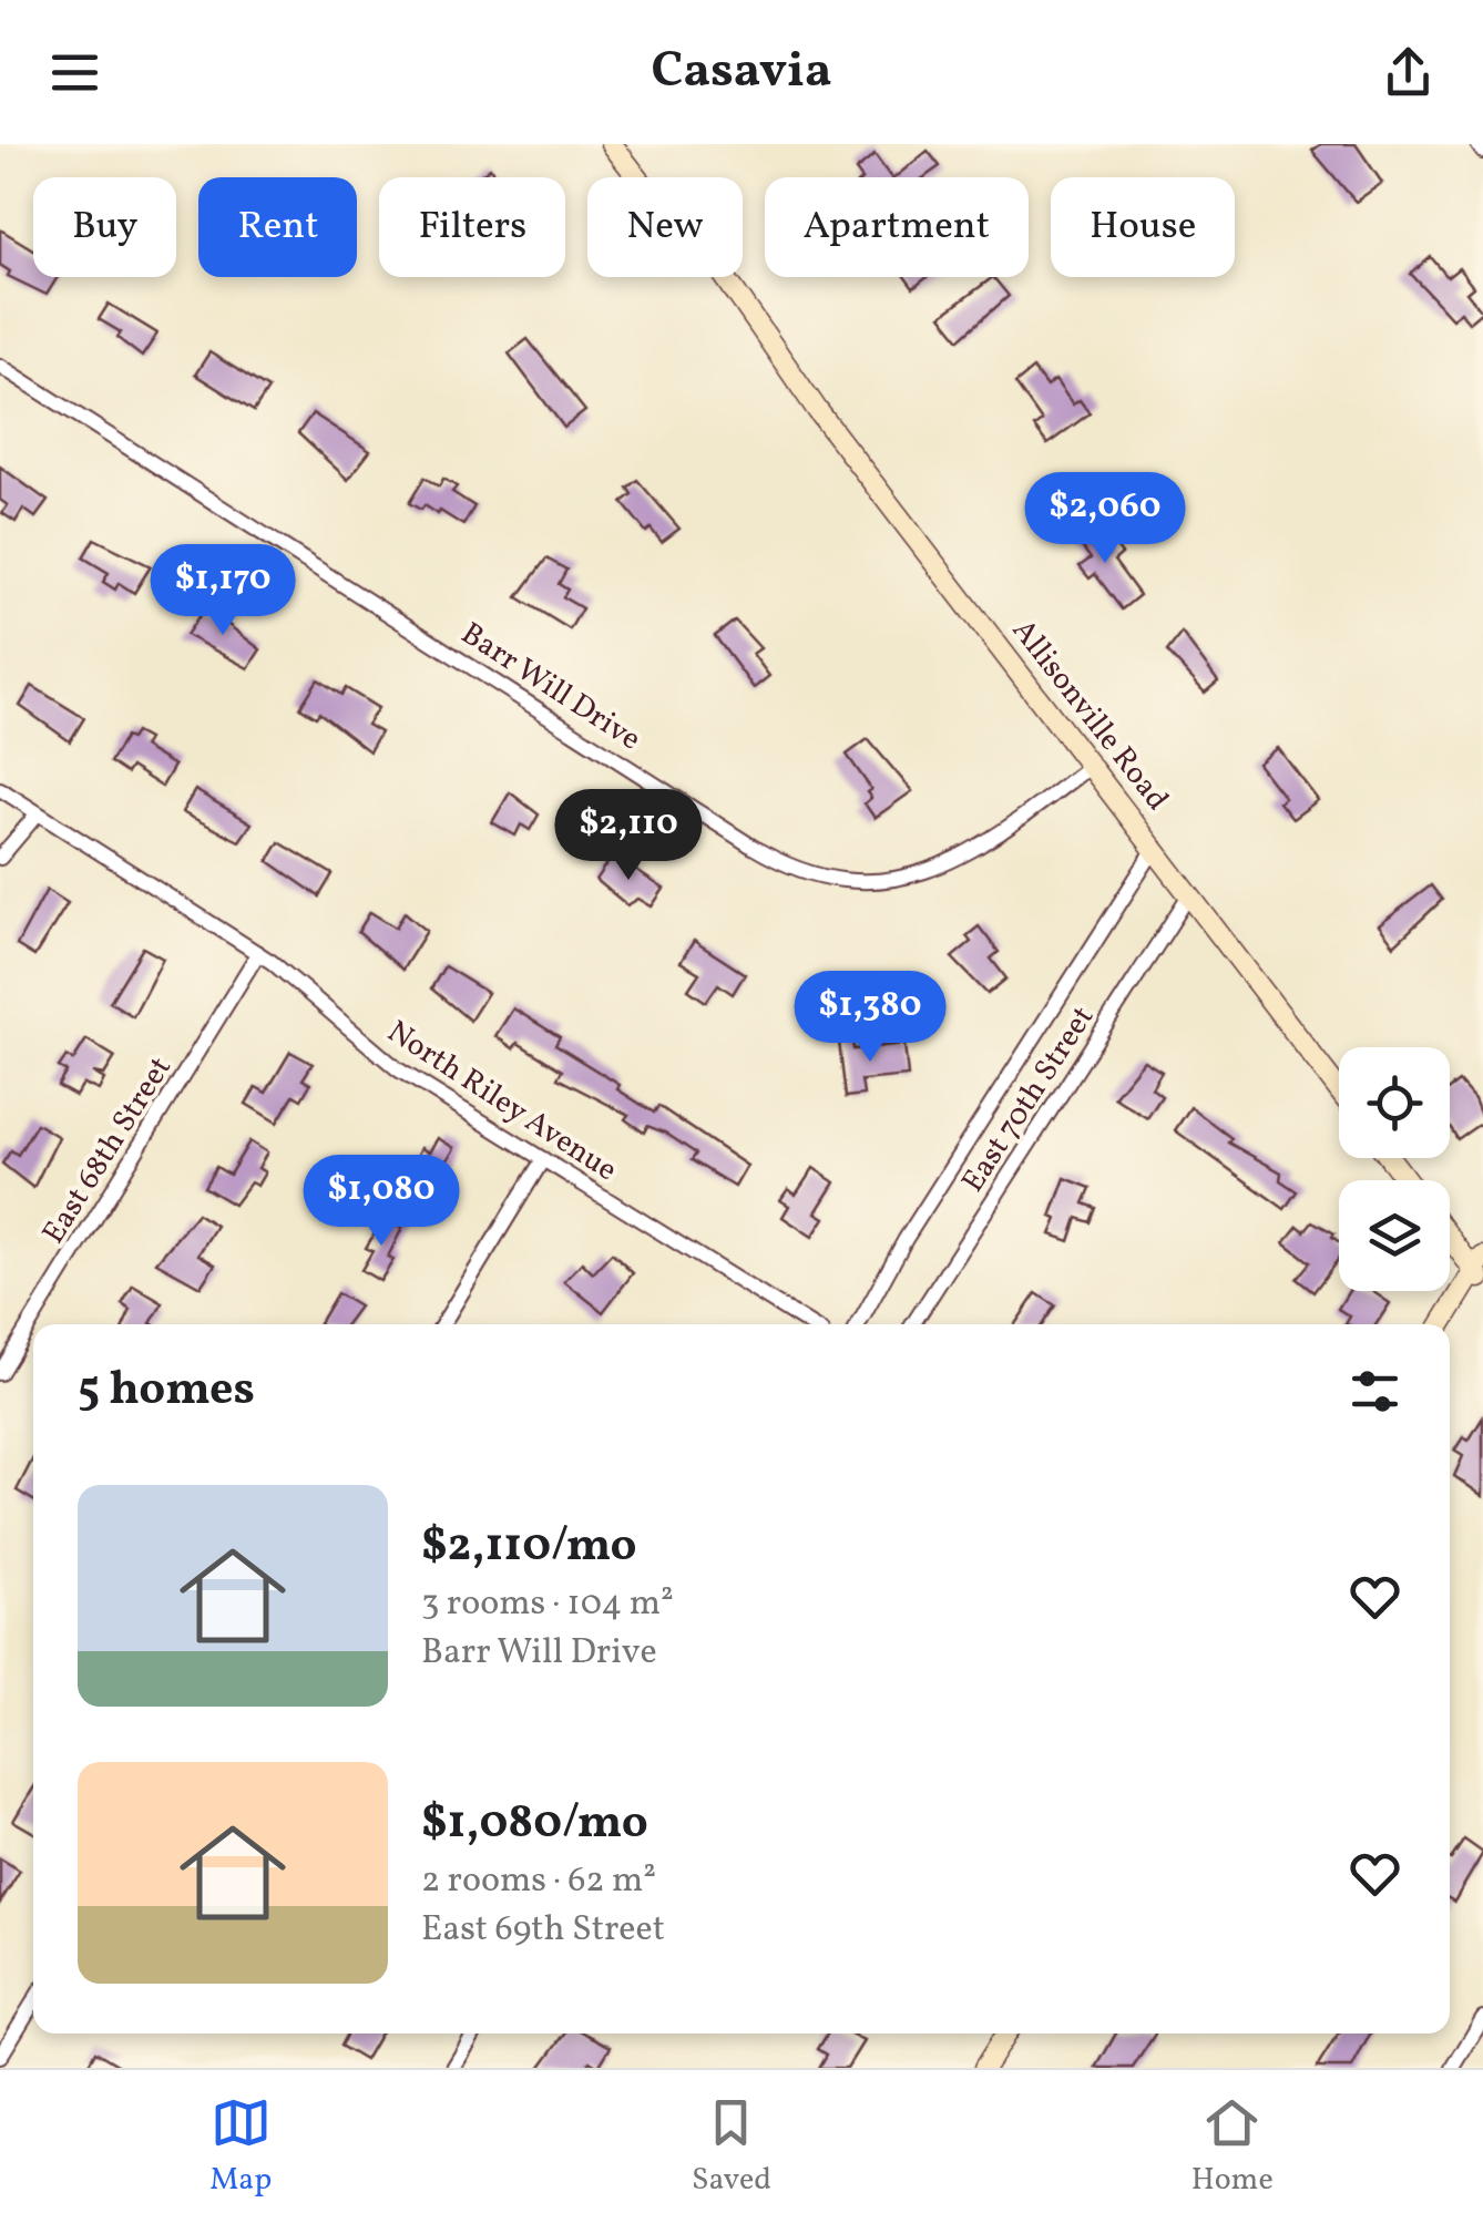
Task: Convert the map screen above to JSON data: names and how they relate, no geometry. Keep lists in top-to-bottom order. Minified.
{"streets":{"main road":["Allisonville Road"],"street":["Barr Will Drive","East 70th Street","North Riley Avenue","East 68th Street"]},"crossings":[["Barr Will Drive","Allisonville Road"],["Allisonville Road","East 70th Street"],["North Riley Avenue","East 68th Street"]],"page":{"header":"Casavia","chip":["Buy","Rent","Filters","New","Apartment","House"],"price":["$2,060","$1,170","$2,110","$1,380","$1,080"],"heading":"5 homes","list":[{"name":"$2,110/mo","note":"3 rooms · 104 m² · Barr Will Drive"},{"name":"$1,080/mo","note":"2 rooms · 62 m² · East 69th Street"}],"tabs":["Map","Saved","Home"]}}
